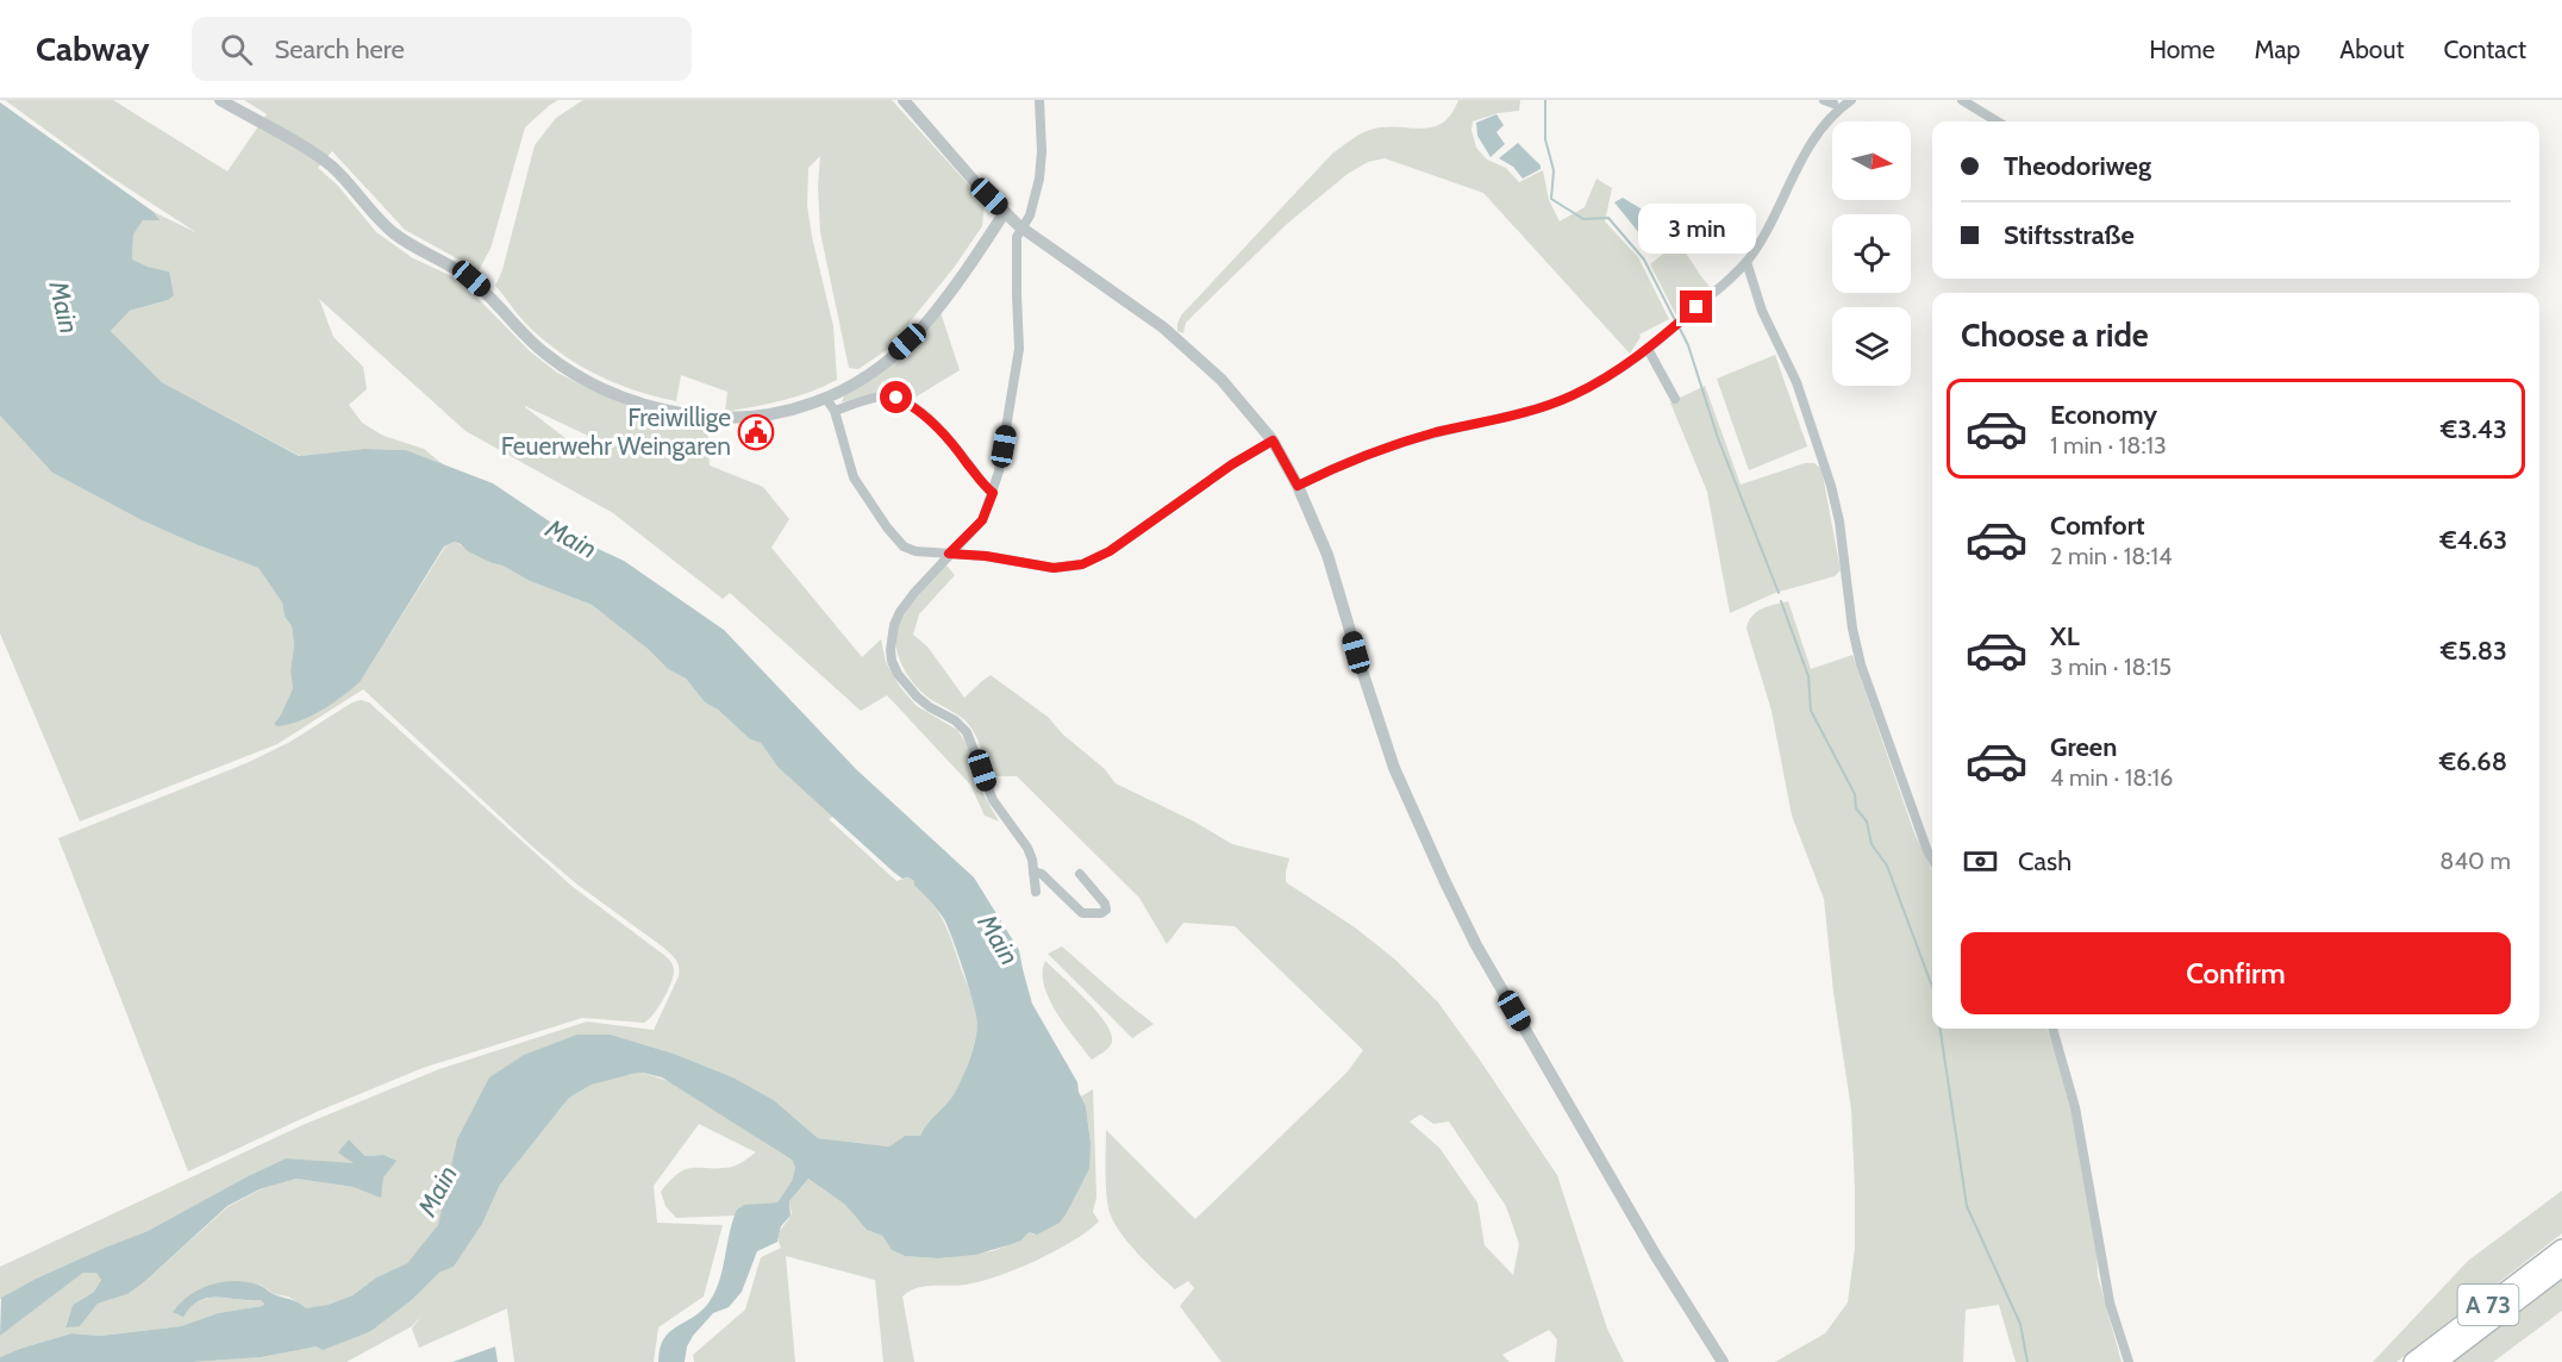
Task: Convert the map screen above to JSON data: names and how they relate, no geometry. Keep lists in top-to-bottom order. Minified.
{"streets":{"highway":["A 73"]},"water":["Main"],"places":{"public building":["Freiwillige Feuerwehr Weingaren"]},"north":"right","page":{"header":"Cabway","search":"Search here","nav":["Home","Map","About","Contact"],"banner":["Theodoriweg","Stiftsstraße"],"bubble":"3 min","heading":"Choose a ride","list":[{"name":"Economy","note":"1 min · 18:13","value":"€3.43"},{"name":"Comfort","note":"2 min · 18:14","value":"€4.63"},{"name":"XL","note":"3 min · 18:15","value":"€5.83"},{"name":"Green","note":"4 min · 18:16","value":"€6.68"}],"pay":["Cash","840 m"],"buttons":"Confirm"}}
